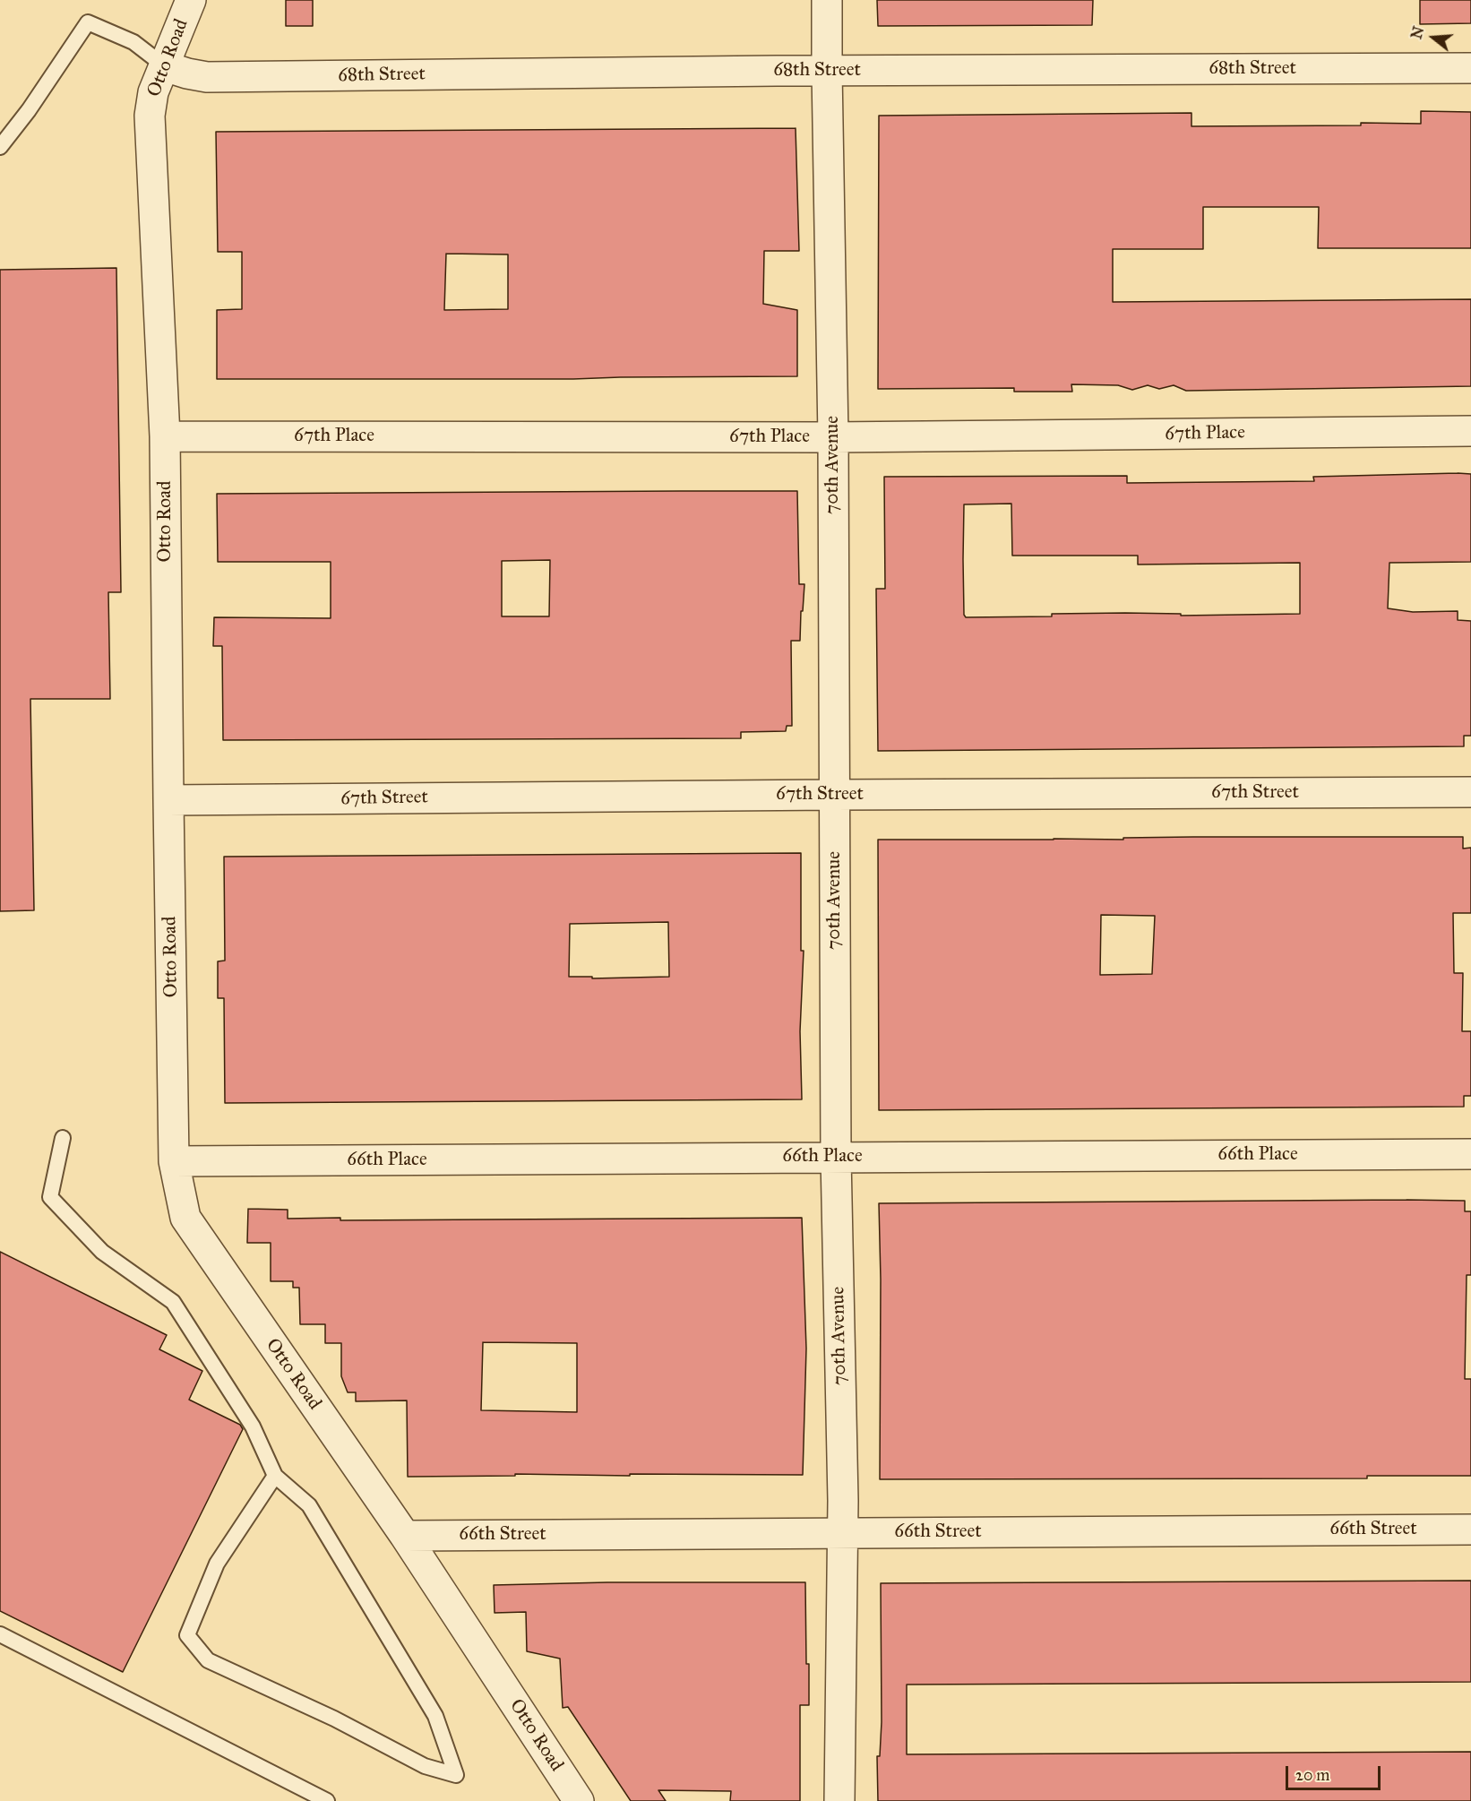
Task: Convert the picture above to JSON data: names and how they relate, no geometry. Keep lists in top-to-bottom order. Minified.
{"streets":{"street":["Otto Road","68th Street","67th Place","70th Avenue","67th Street","66th Place","66th Street"]},"crossings":[["Otto Road","68th Street"],["Otto Road","67th Place"],["Otto Road","67th Street"],["Otto Road","66th Place"],["Otto Road","66th Street"],["68th Street","70th Avenue"],["67th Place","70th Avenue"],["70th Avenue","67th Street"],["70th Avenue","66th Place"],["70th Avenue","66th Street"]],"scale_bar":"20 m","north":"left"}
